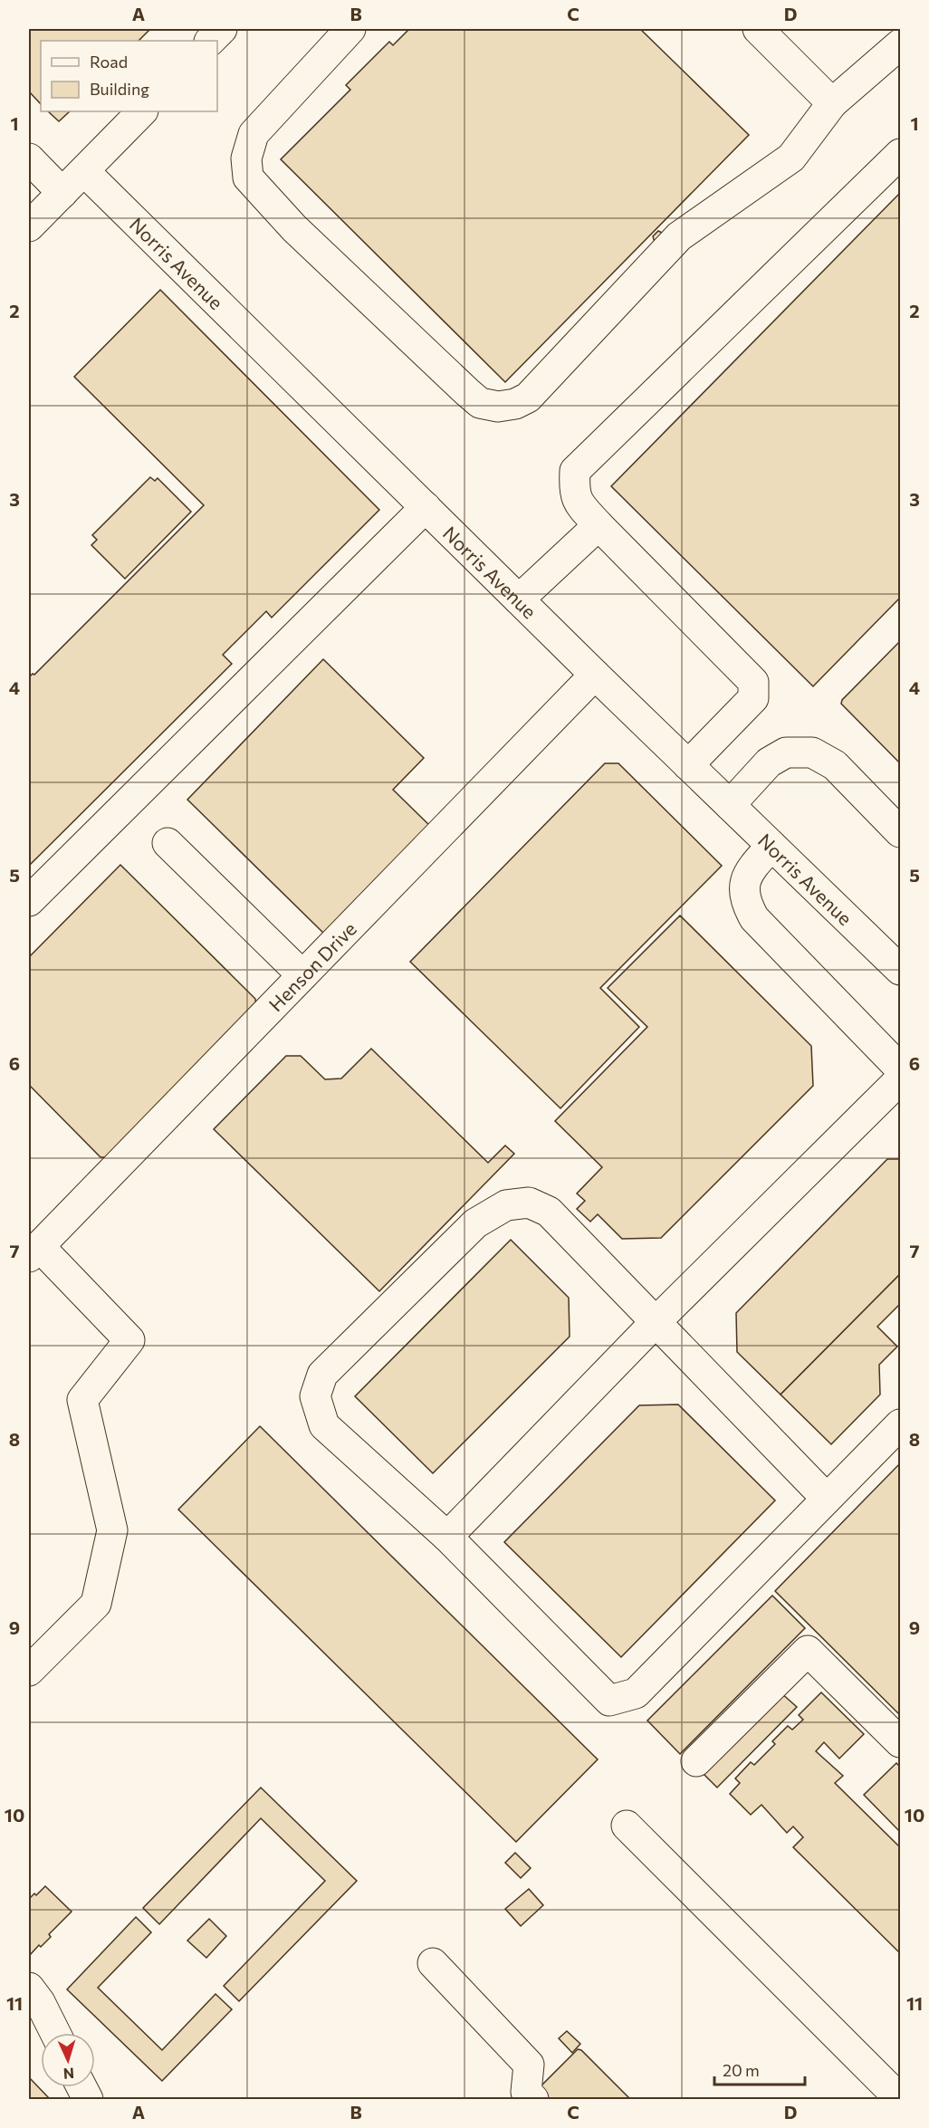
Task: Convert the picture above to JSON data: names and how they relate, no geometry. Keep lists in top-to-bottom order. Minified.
{"streets":{"street":["Norris Avenue","Henson Drive"]},"crossings":[["Norris Avenue","Henson Drive"]],"legend":["Road","Building"],"scale_bar":"20 m","north":"bottom","grid":{"columns":["A","B","C","D"],"rows":["1","2","3","4","5","6","7","8","9","10","11"]}}
